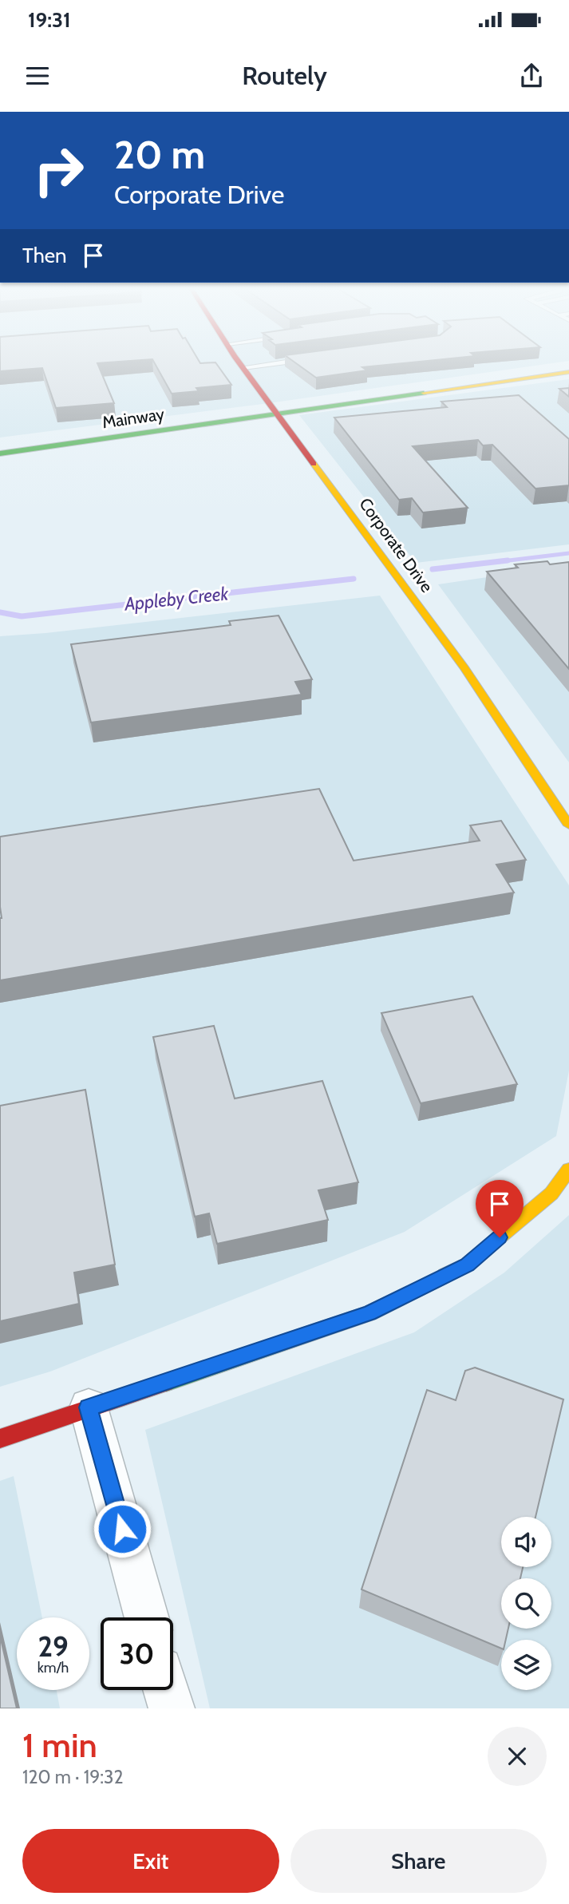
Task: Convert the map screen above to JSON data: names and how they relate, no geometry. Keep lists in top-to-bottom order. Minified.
{"streets":{"street":["Mainway","Corporate Drive"]},"crossings":[["Mainway","Corporate Drive"]],"water":["Appleby Creek"],"page":{"status":"19:31","header":"Routely","turn":["20 m","Corporate Drive"],"then":"Then","speed":"29 km/h","limit":"30","heading":["1 min","120 m · 19:32"],"buttons":["Exit","Share"]}}
